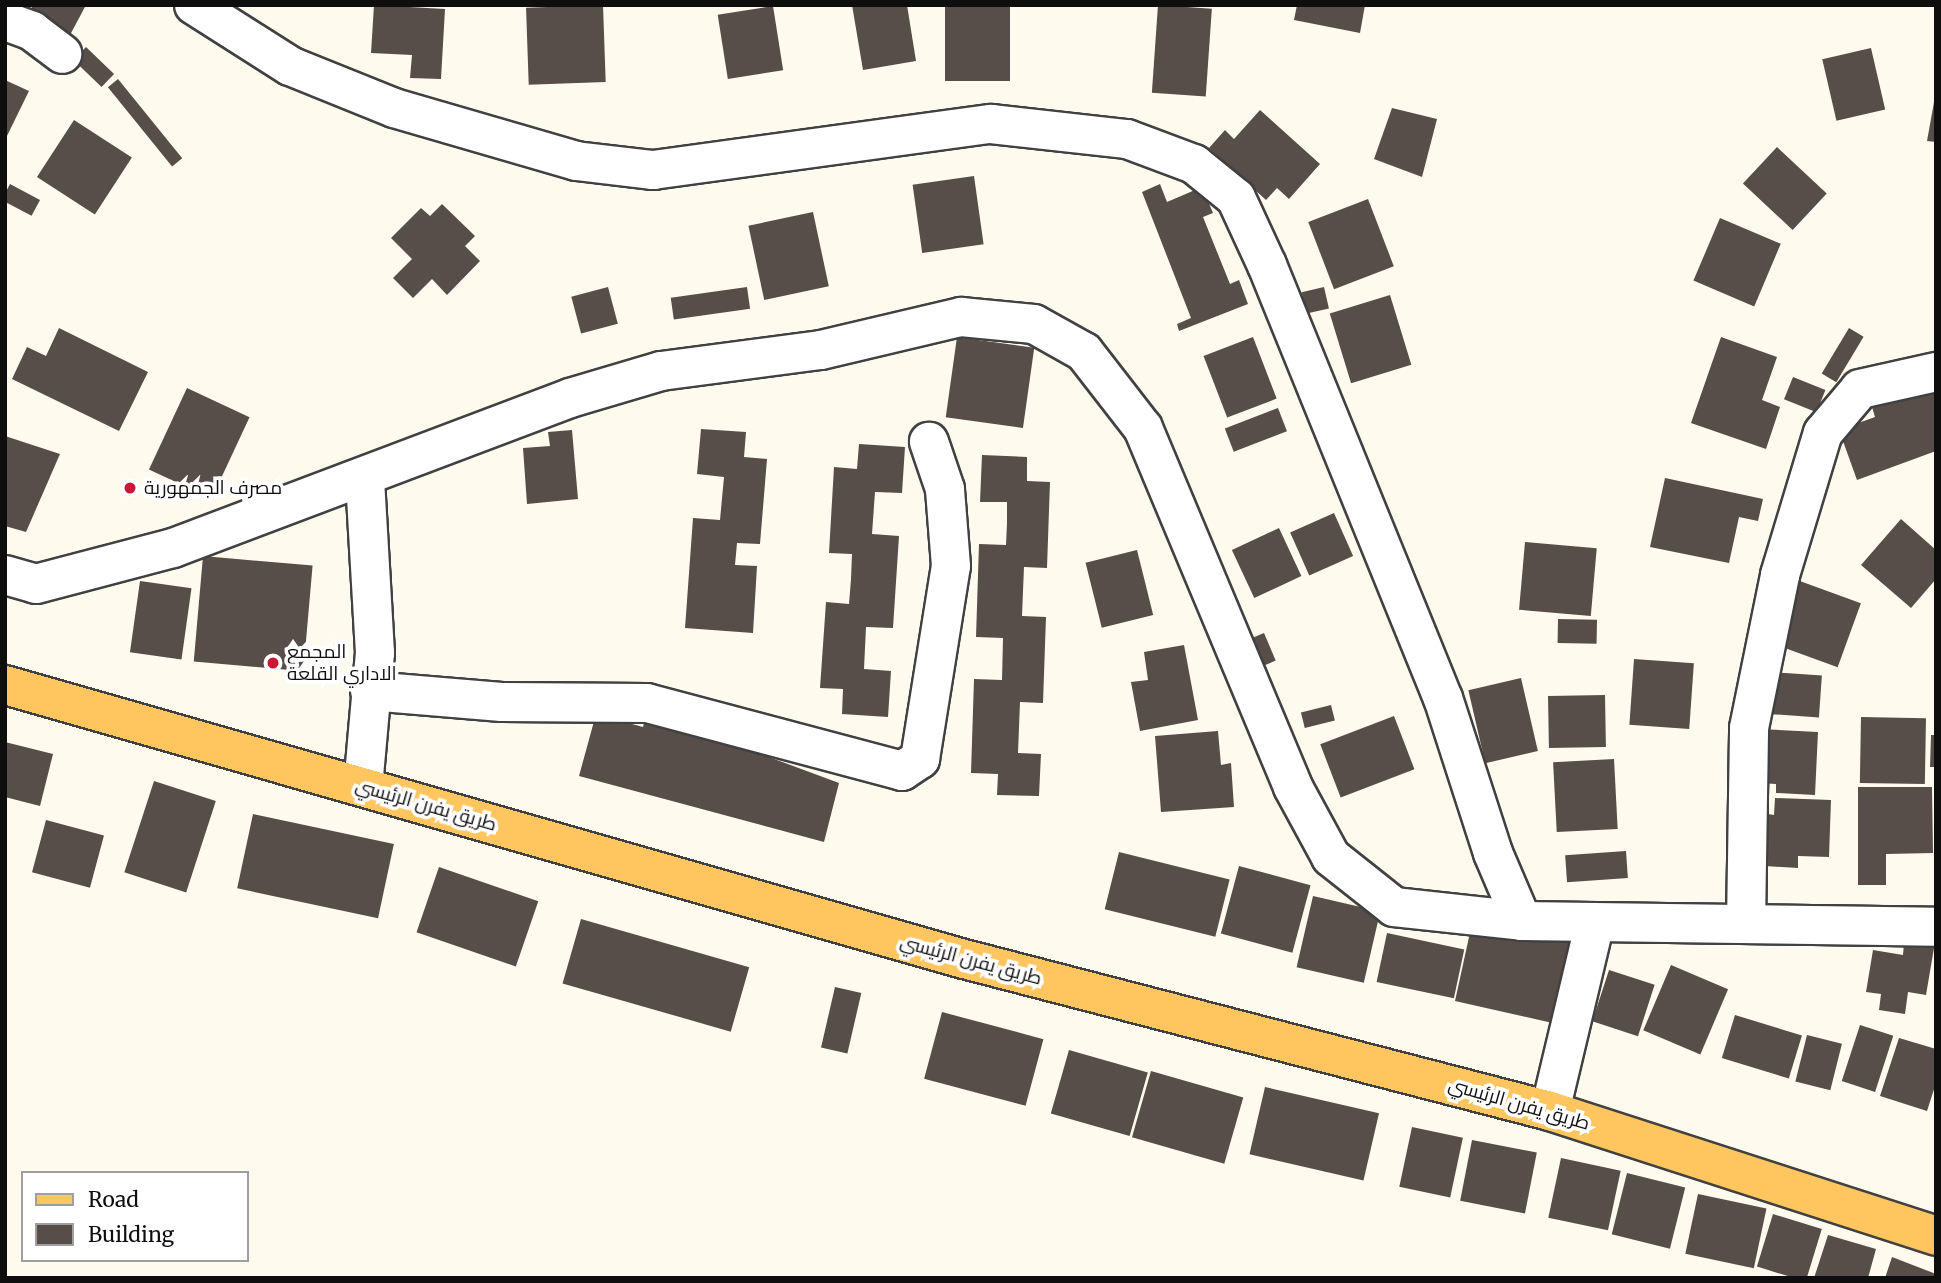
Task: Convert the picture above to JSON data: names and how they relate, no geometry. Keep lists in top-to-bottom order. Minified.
{"streets":{"main road":["طريق يفرن الرئيسي"]},"places":["مصرف الجمهورية","المجمع الاداري القلعة"],"legend":["Road","Building"]}
